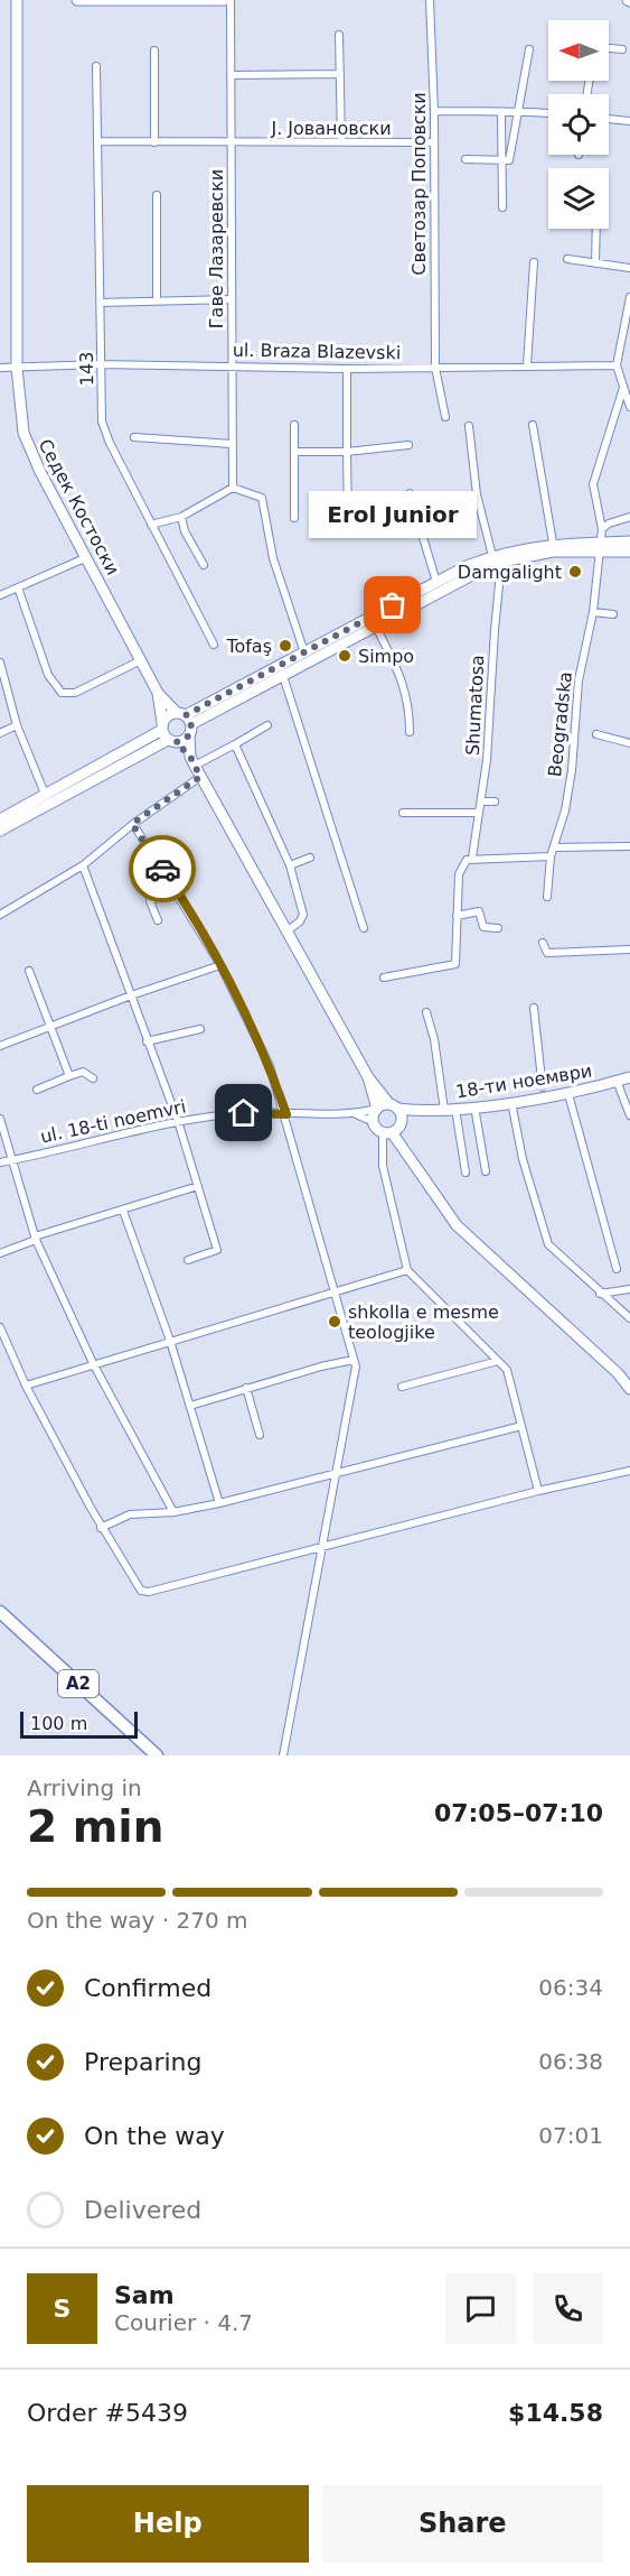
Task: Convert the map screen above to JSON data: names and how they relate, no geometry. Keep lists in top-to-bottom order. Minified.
{"streets":{"main road":["A2"],"street":["Ј. Јовановски","Светозар Поповски","Гаве Лазаревски","ul. Braza Blazevski","143","Седек Костоски","Shumatosa","Beogradska","18-ти ноември","ul. 18-ti noemvri"]},"crossings":[["Ј. Јовановски","Светозар Поповски"],["Ј. Јовановски","Гаве Лазаревски"],["Ј. Јовановски","143"],["Светозар Поповски","ul. Braza Blazevski"],["Гаве Лазаревски","ul. Braza Blazevski"],["ul. Braza Blazevski","143"],["ul. Braza Blazevski","Седек Костоски"]],"places":["Damgalight","Erol Junior","Tofaş","Simpo","shkolla e mesme teologjike"],"scale_bar":"100 m","north":"left","page":{"bubble":"Erol Junior","scale":"100 m","heading":["2 min","Arriving in","07:05–07:10"],"panel":["Sam","Courier · 4.7","Order #5439","$14.58"],"bar":"On the way · 270 m","list":[["Confirmed","06:34"],["Preparing","06:38"],["On the way","07:01"],"Delivered"],"round":"S","buttons":["Help","Share"]}}
